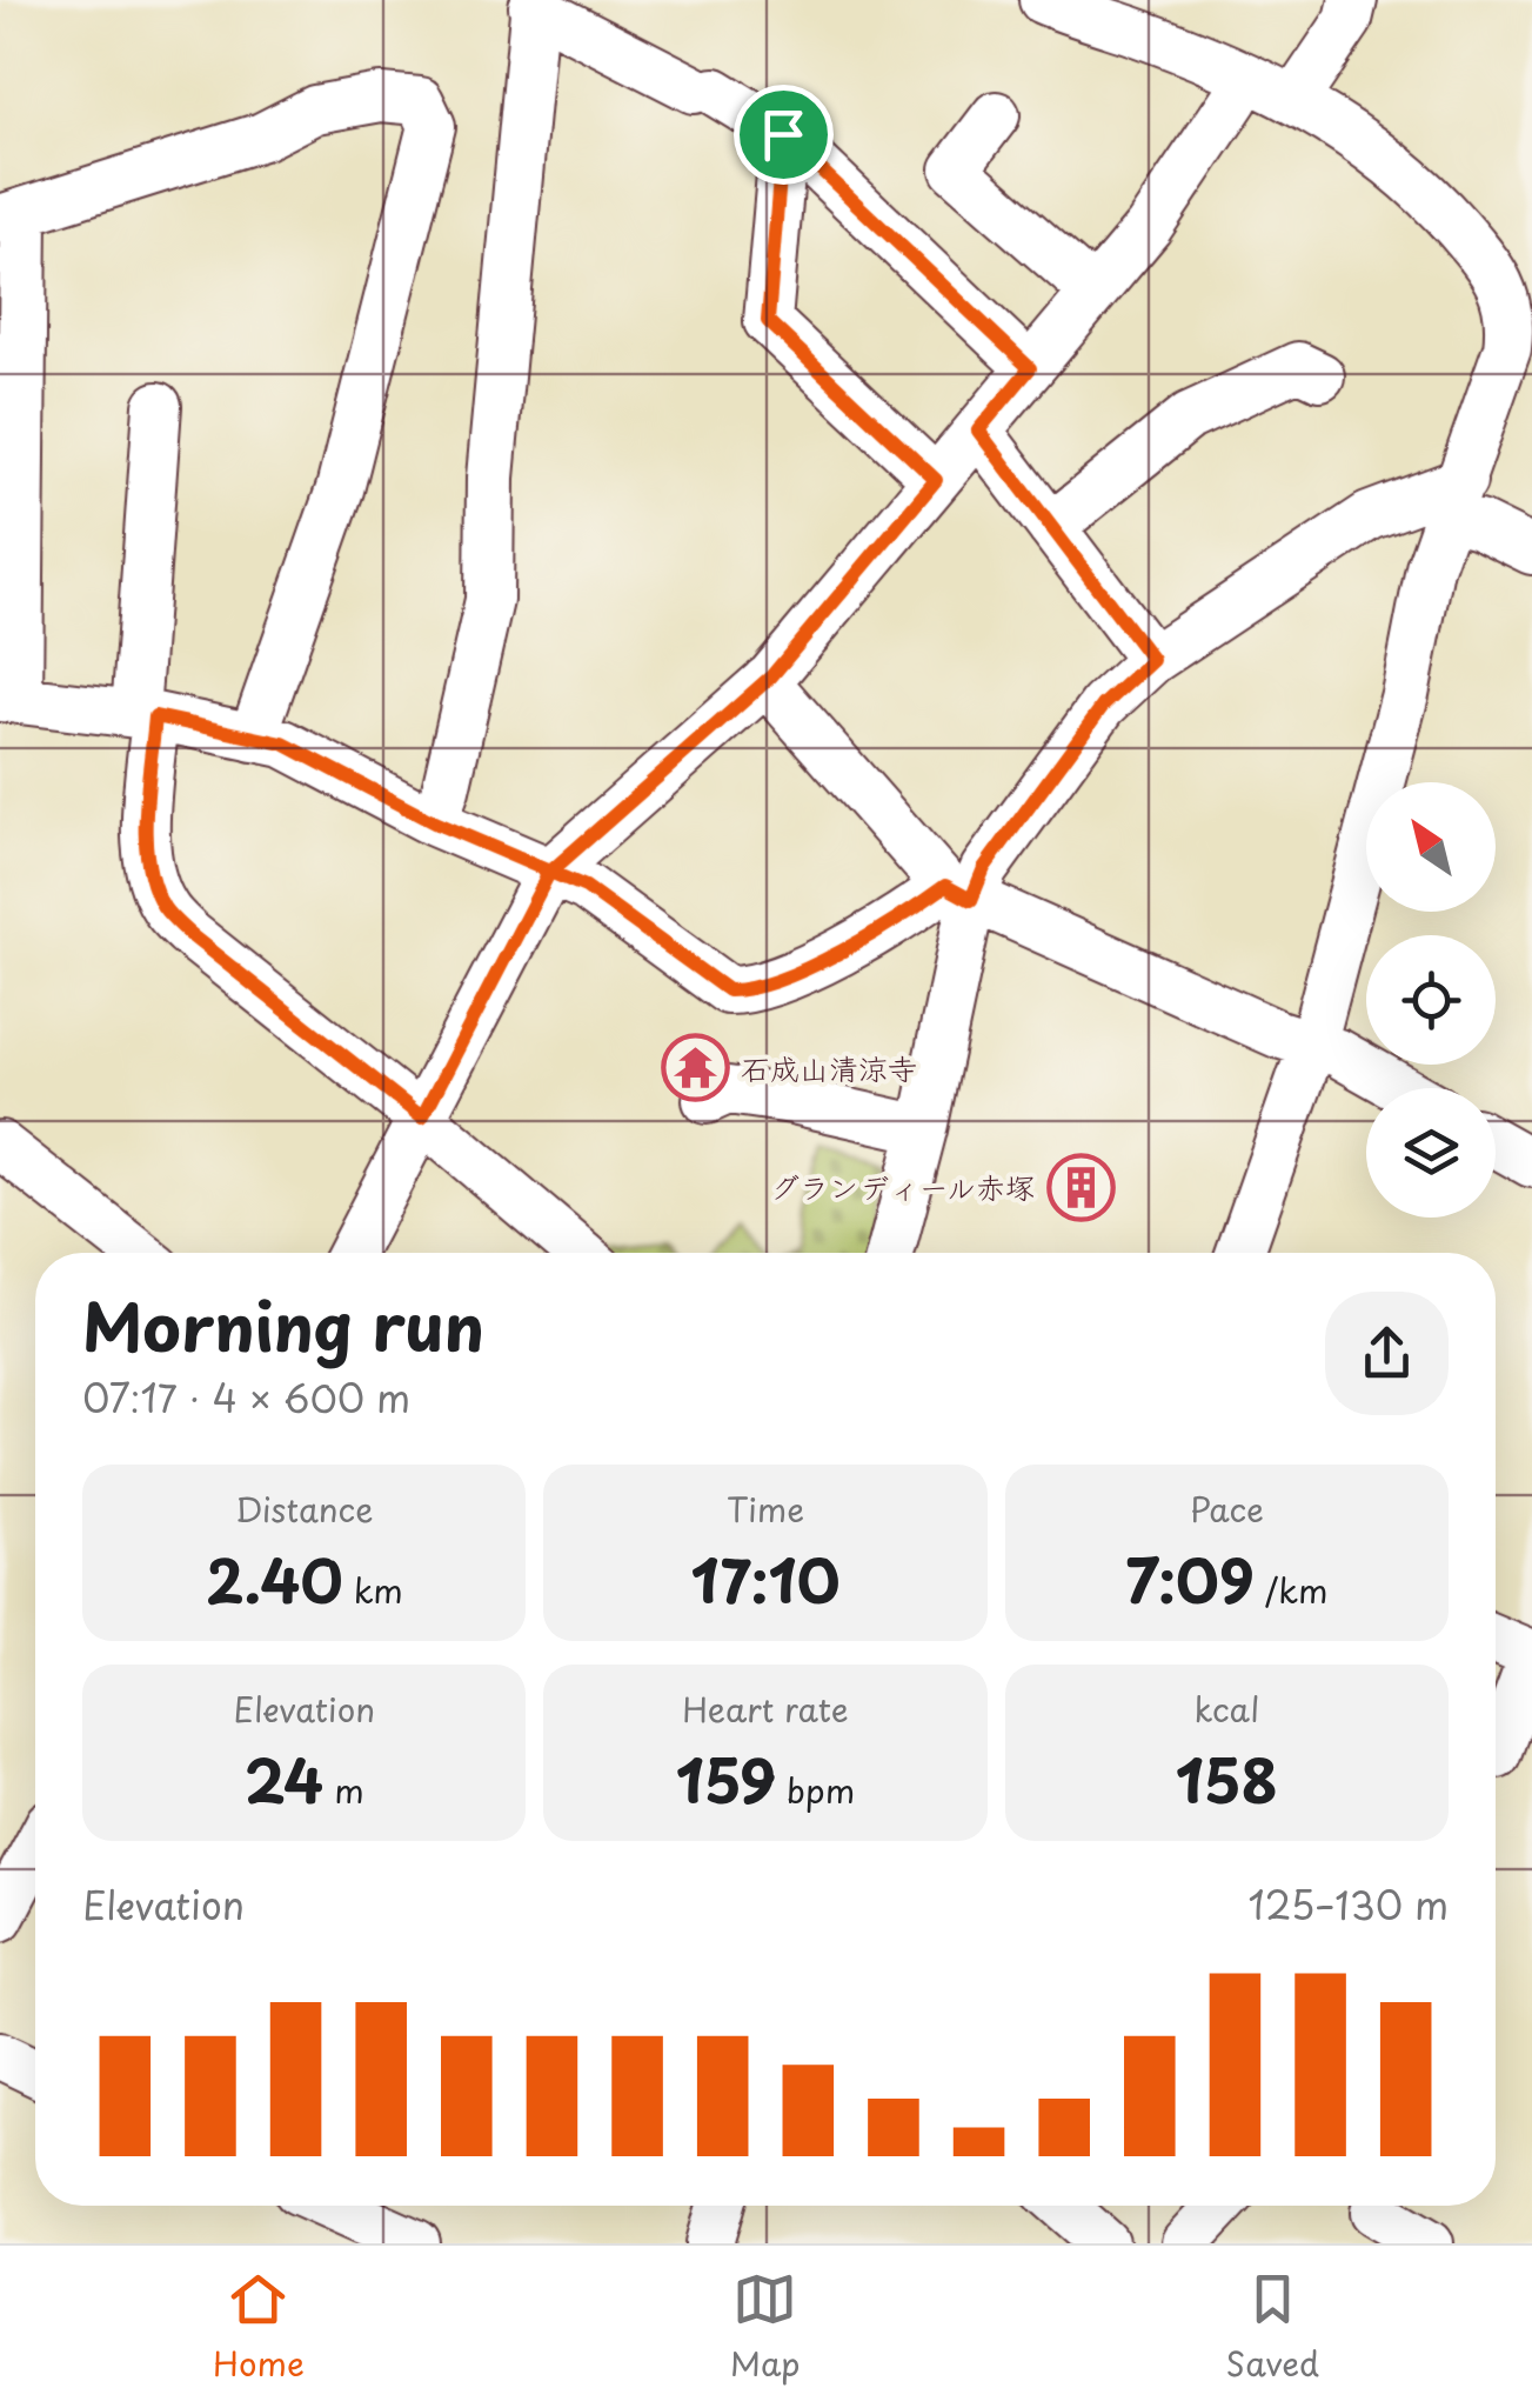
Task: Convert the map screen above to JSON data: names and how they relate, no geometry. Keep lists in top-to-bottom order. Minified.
{"places":{"temple":["石成山清涼寺"],"building":["グランディール赤塚"]},"north":"top left","page":{"heading":["Morning run","07:17 · 4 × 600 m"],"stats":[["Distance","2.40 km"],["Time","17:10"],["Pace","7:09 /km"],["Elevation","24 m"],["Heart rate","159 bpm"],["kcal","158"]],"chart":["Elevation","125–130 m"],"tabs":["Home","Map","Saved"]}}
